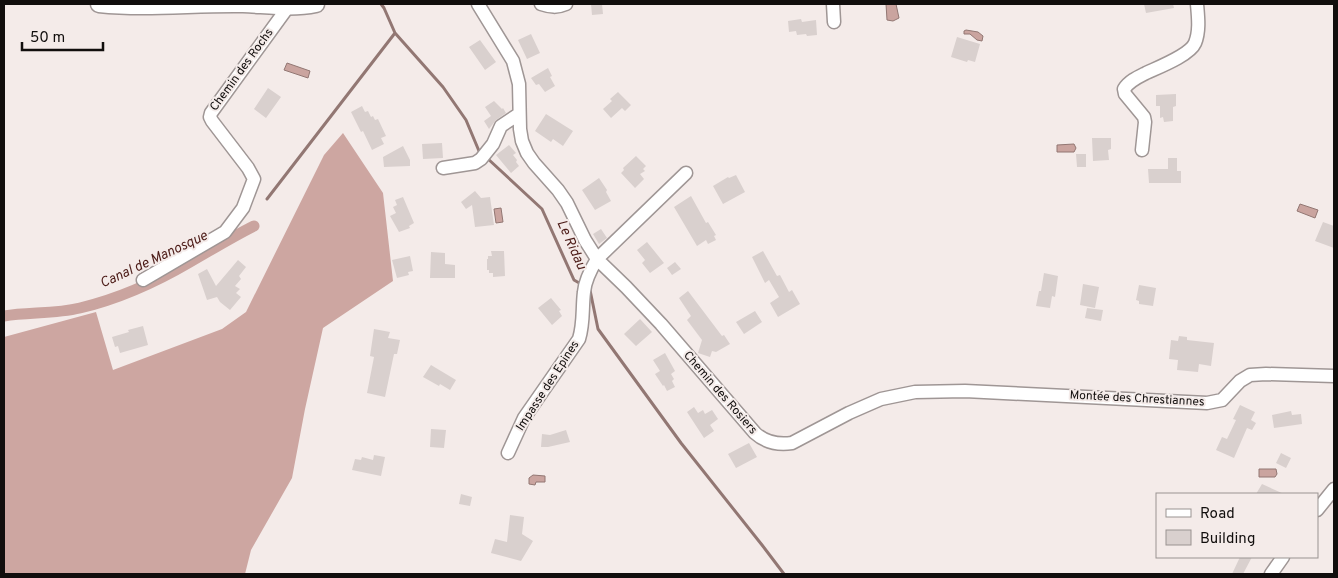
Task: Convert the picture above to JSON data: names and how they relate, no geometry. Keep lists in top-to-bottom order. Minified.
{"streets":{"street":["Chemin des Rochs","Impasse des Epines","Chemin des Rosiers","Montée des Chrestiannes"]},"crossings":[["Impasse des Epines","Chemin des Rosiers"],["Chemin des Rosiers","Montée des Chrestiannes"]],"water":["Le Ridau","Canal de Manosque"],"legend":["Road","Building"],"scale_bar":"50 m"}
